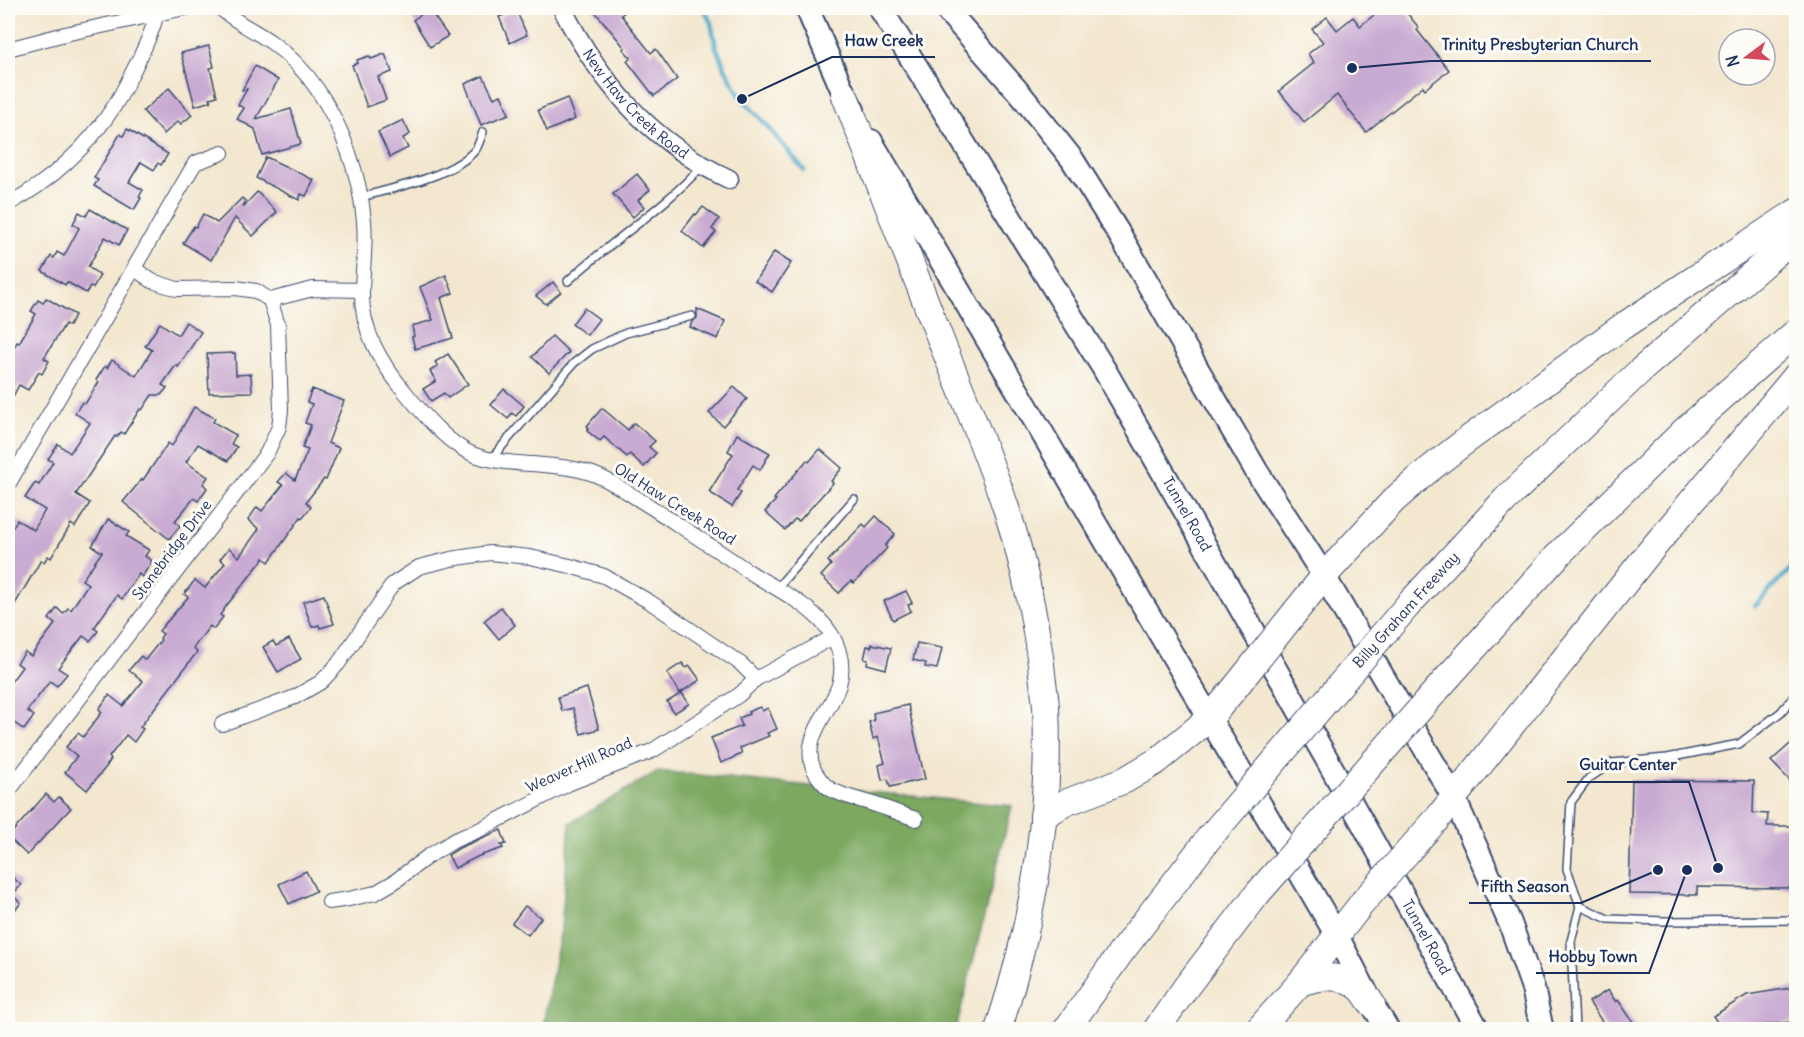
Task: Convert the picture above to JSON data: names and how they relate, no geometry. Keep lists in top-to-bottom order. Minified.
{"streets":{"highway":["Billy Graham Freeway"],"main road":["Tunnel Road"],"street":["New Haw Creek Road","Old Haw Creek Road","Stonebridge Drive","Weaver Hill Road"]},"crossings":[["Old Haw Creek Road","Weaver Hill Road"]],"places":["Trinity Presbyterian Church","Haw Creek","Guitar Center","Fifth Season","Hobby Town"],"north":"left"}
